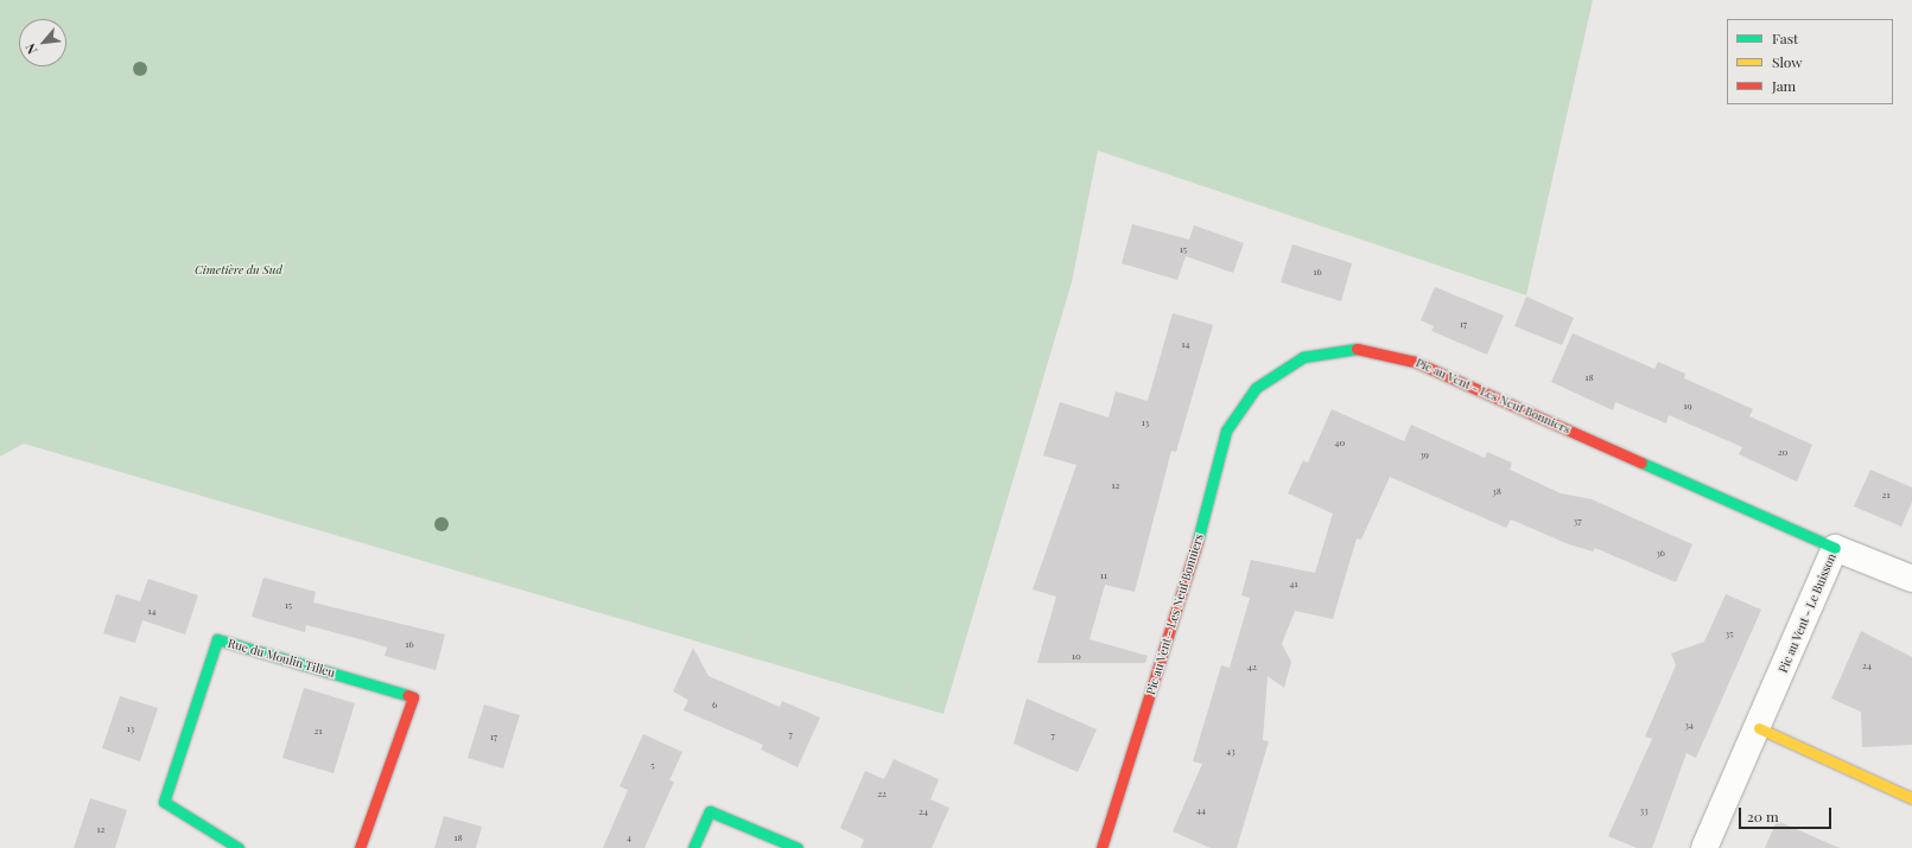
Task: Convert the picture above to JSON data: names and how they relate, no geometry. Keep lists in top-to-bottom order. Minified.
{"streets":{"street":["Pic au Vent - Les Neuf Bonniers","Pic au Vent - Le Buisson","Rue du Moulin Tilleu"]},"crossings":[["Pic au Vent - Les Neuf Bonniers","Pic au Vent - Le Buisson"]],"parks":["Cimetière du Sud"],"house_numbers":["15","16","17","14","18","19","13","40","20","39","12","38","21","37","36","11","41","15","14","35","16","10","24","42","6","34","13","21","7","7","17","43","5","22","44","33","24","12","18","4"],"legend":["Fast","Slow","Jam"],"scale_bar":"20 m","north":"bottom left"}
